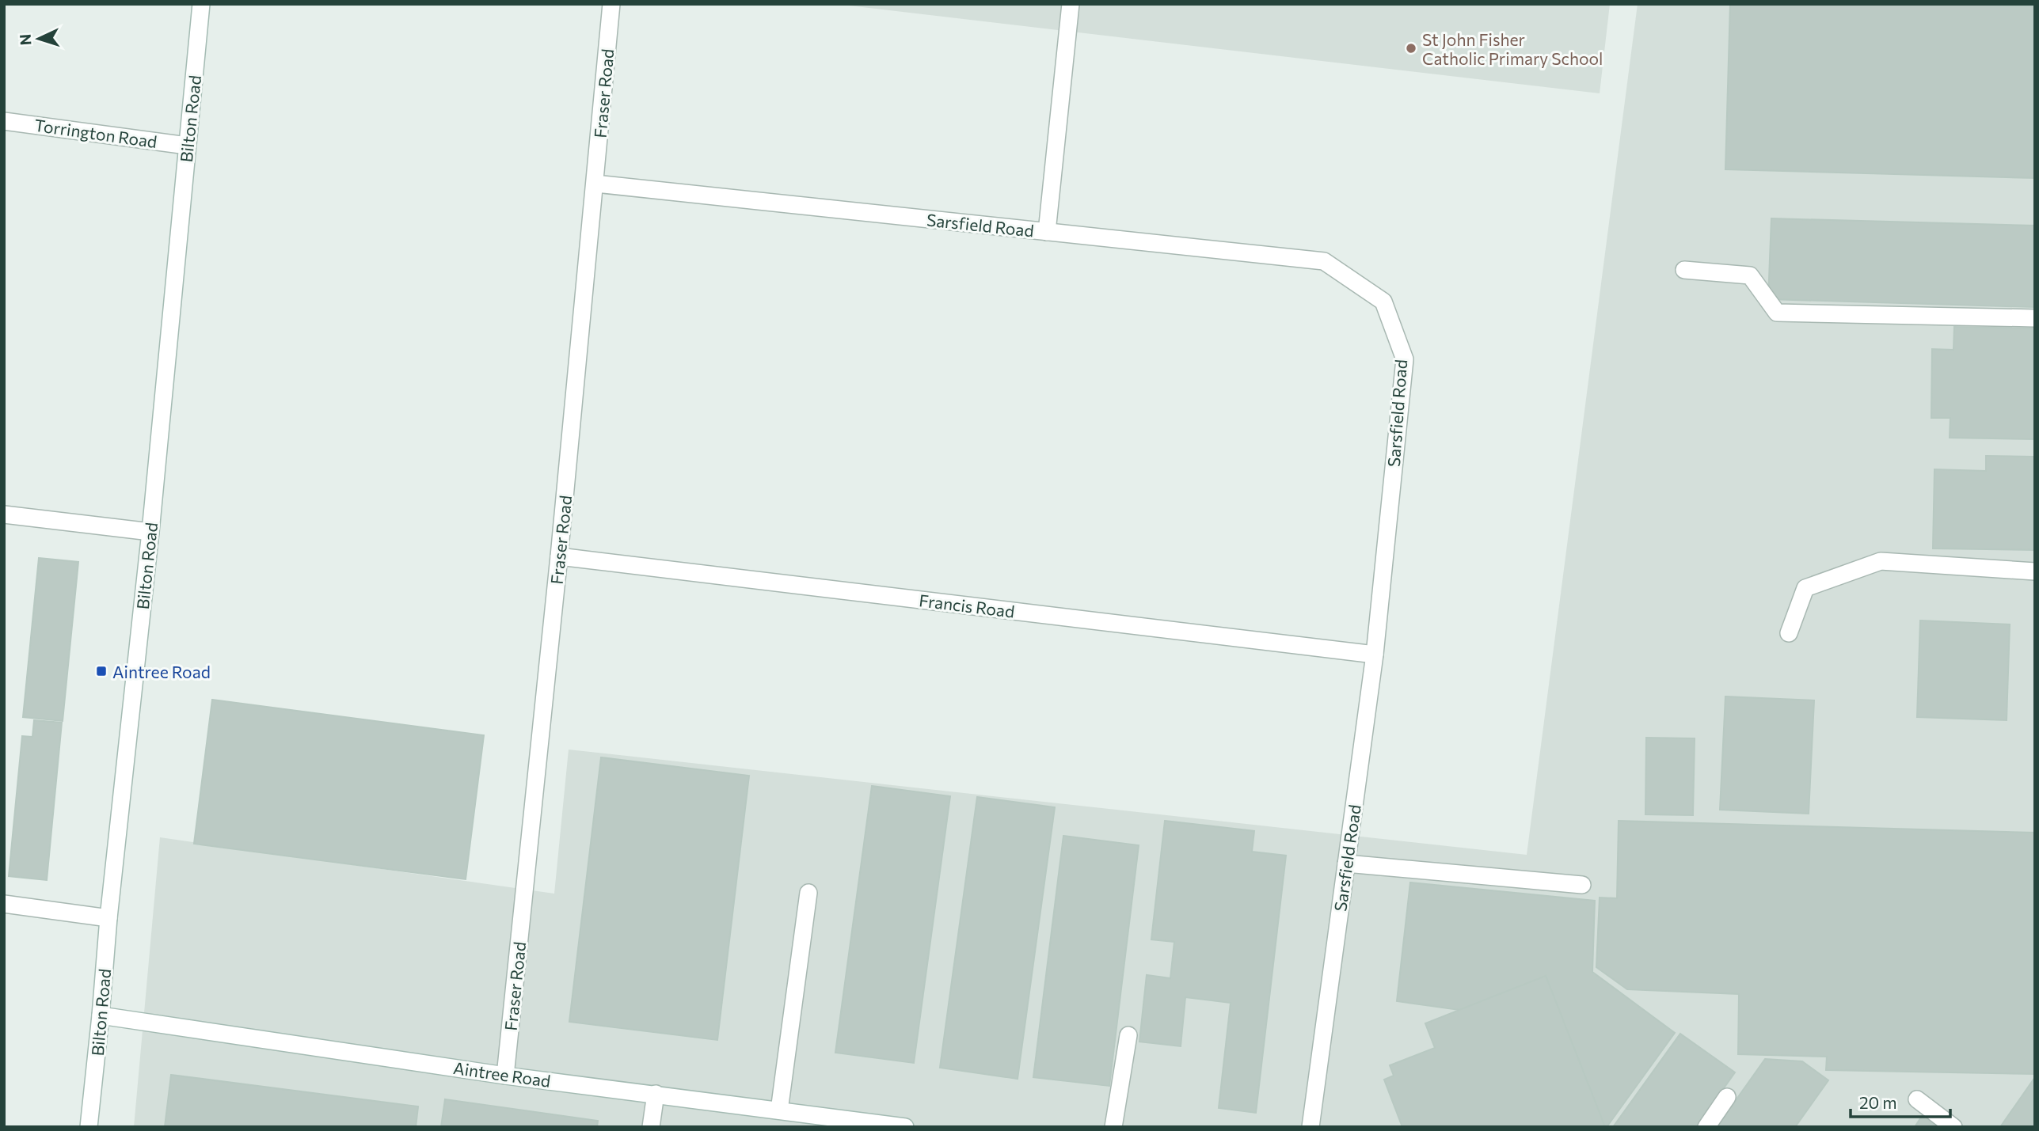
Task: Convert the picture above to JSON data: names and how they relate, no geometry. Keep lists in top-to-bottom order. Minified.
{"streets":{"street":["Fraser Road","Bilton Road","Torrington Road","Sarsfield Road","Francis Road","Aintree Road"]},"crossings":[["Fraser Road","Sarsfield Road"],["Fraser Road","Francis Road"],["Fraser Road","Aintree Road"],["Bilton Road","Torrington Road"],["Bilton Road","Aintree Road"],["Sarsfield Road","Francis Road"]],"places":{"other":["St John Fisher Catholic Primary School"],"transit":["Aintree Road"]},"scale_bar":"20 m","north":"left"}
